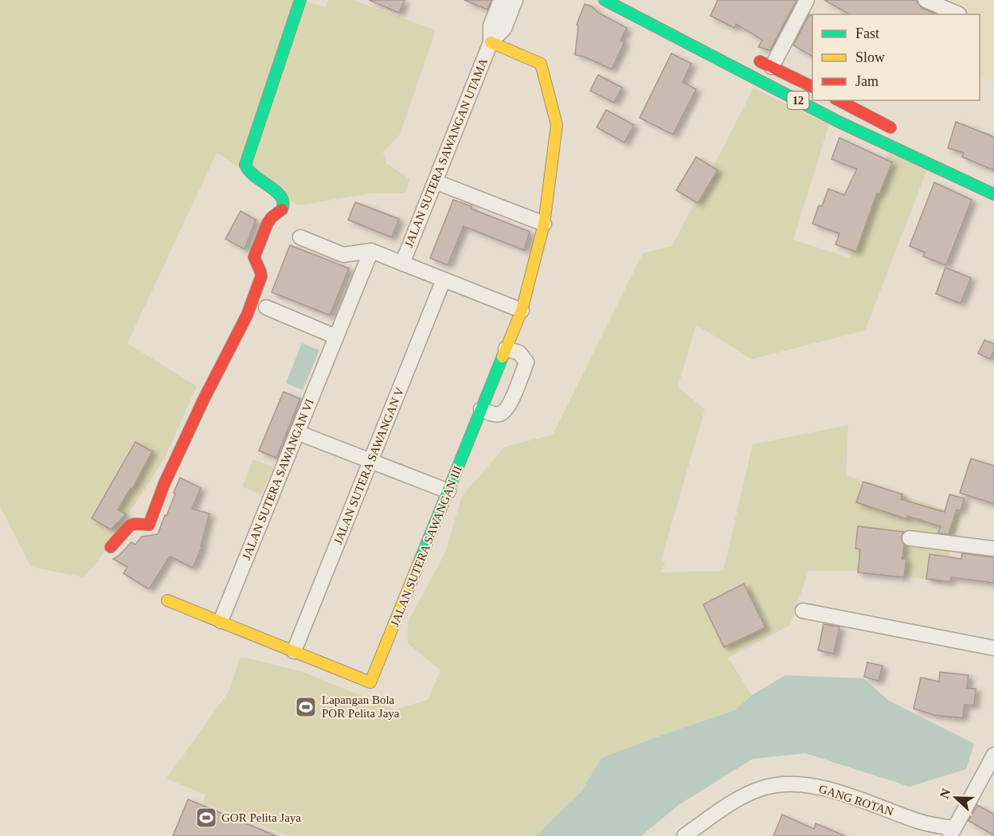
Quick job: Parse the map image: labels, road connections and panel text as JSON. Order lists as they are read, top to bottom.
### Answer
{
  "streets": {
    "main road": ["12", "JALAN SUTERA SAWANGAN III"],
    "street": [
      "JALAN SUTERA SAWANGAN UTAMA",
      "JALAN SUTERA SAWANGAN V",
      "JALAN SUTERA SAWANGAN VI",
      "GANG ROTAN"
    ]
  },
  "crossings": [
    ["JALAN SUTERA SAWANGAN UTAMA", "JALAN SUTERA SAWANGAN III"],
    ["JALAN SUTERA SAWANGAN V", "JALAN SUTERA SAWANGAN III"]
  ],
  "places": {
    "sports": ["Lapangan Bola POR Pelita Jaya", "GOR Pelita Jaya"]
  },
  "legend": ["Fast", "Slow", "Jam"],
  "north": "left"
}
